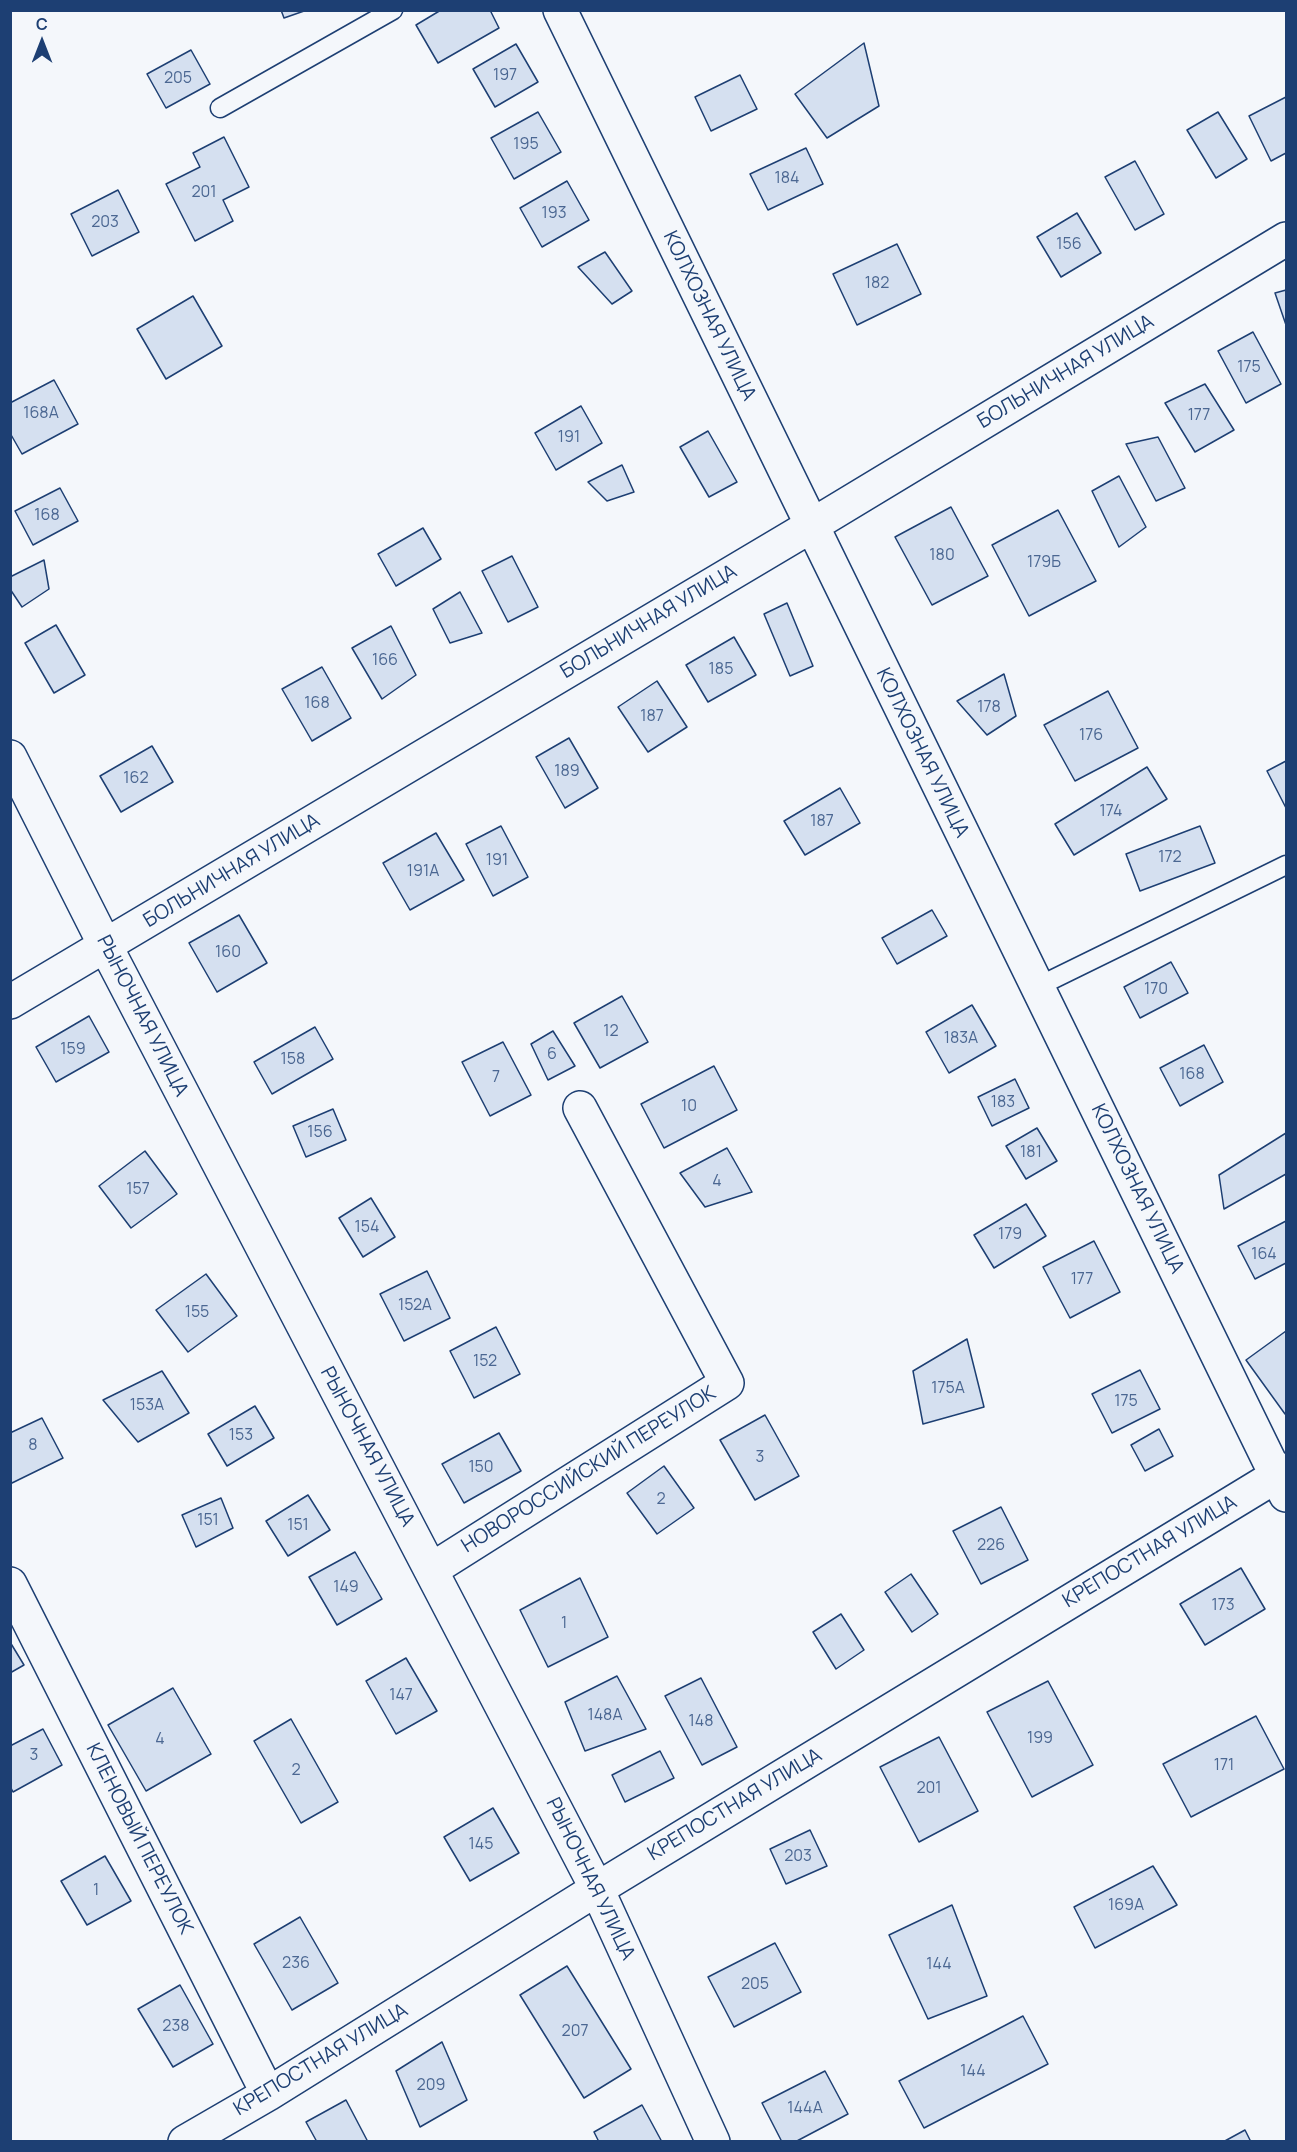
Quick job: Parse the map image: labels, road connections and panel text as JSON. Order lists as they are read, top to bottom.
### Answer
{
  "streets": {
    "street": [
      "КОЛХОЗНАЯ УЛИЦА",
      "БОЛЬНИЧНАЯ УЛИЦА",
      "РЫНОЧНАЯ УЛИЦА",
      "НОВОРОССИЙСКИЙ ПЕРЕУЛОК",
      "КРЕПОСТНАЯ УЛИЦА",
      "КЛЕНОВЫЙ ПЕРЕУЛОК"
    ]
  },
  "crossings": [
    ["КОЛХОЗНАЯ УЛИЦА", "БОЛЬНИЧНАЯ УЛИЦА"],
    ["КОЛХОЗНАЯ УЛИЦА", "КРЕПОСТНАЯ УЛИЦА"],
    ["БОЛЬНИЧНАЯ УЛИЦА", "РЫНОЧНАЯ УЛИЦА"],
    ["РЫНОЧНАЯ УЛИЦА", "НОВОРОССИЙСКИЙ ПЕРЕУЛОК"],
    ["РЫНОЧНАЯ УЛИЦА", "КРЕПОСТНАЯ УЛИЦА"],
    ["КРЕПОСТНАЯ УЛИЦА", "КЛЕНОВЫЙ ПЕРЕУЛОК"]
  ],
  "house_numbers": [
    "197",
    "205",
    "195",
    "184",
    "201",
    "193",
    "203",
    "156",
    "182",
    "175",
    "168А",
    "177",
    "191",
    "168",
    "180",
    "179Б",
    "166",
    "185",
    "168",
    "178",
    "187",
    "176",
    "189",
    "162",
    "174",
    "187",
    "172",
    "191",
    "191А",
    "160",
    "170",
    "12",
    "183А",
    "159",
    "6",
    "158",
    "168",
    "7",
    "183",
    "10",
    "156",
    "181",
    "4",
    "157",
    "154",
    "179",
    "164",
    "177",
    "152А",
    "155",
    "152",
    "175А",
    "175",
    "153А",
    "153",
    "8",
    "3",
    "150",
    "2",
    "151",
    "151",
    "226",
    "149",
    "173",
    "1",
    "147",
    "148А",
    "148",
    "199",
    "4",
    "3",
    "171",
    "2",
    "201",
    "145",
    "203",
    "1",
    "169А",
    "236",
    "144",
    "205",
    "238",
    "207",
    "144",
    "209",
    "144А"
  ],
  "north": "top"
}
